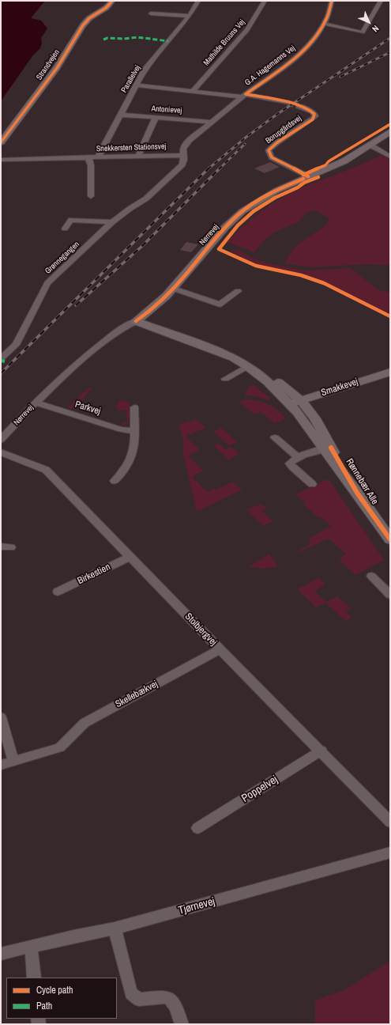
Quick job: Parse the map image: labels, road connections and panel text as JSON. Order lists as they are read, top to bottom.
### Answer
{
  "streets": {
    "main road": [
      "Strandvejen",
      "Nørrevej",
      "Smakkevej",
      "Rønnebær Alle"
    ],
    "street": [
      "Mathilde Bruuns Vej",
      "G.A. Hagemanns Vej",
      "Parallelvej",
      "Antonievej",
      "Borupgårdsvej",
      "Snekkersten Stationsvej",
      "Grønnegangen",
      "Parkvej",
      "Birkestien",
      "Stolbjergvej",
      "Skellebækvej",
      "Poppelvej",
      "Tjørnevej"
    ]
  },
  "crossings": [
    ["G.A. Hagemanns Vej", "Antonievej"],
    ["G.A. Hagemanns Vej", "Snekkersten Stationsvej"],
    ["G.A. Hagemanns Vej", "Grønnegangen"],
    ["Parallelvej", "Antonievej"],
    ["Parallelvej", "Snekkersten Stationsvej"],
    ["Borupgårdsvej", "Nørrevej"],
    ["Snekkersten Stationsvej", "Grønnegangen"],
    ["Nørrevej", "Parkvej"],
    ["Nørrevej", "Rønnebær Alle"],
    ["Smakkevej", "Rønnebær Alle"],
    ["Birkestien", "Stolbjergvej"],
    ["Stolbjergvej", "Skellebækvej"],
    ["Stolbjergvej", "Poppelvej"]
  ],
  "legend": ["Cycle path", "Path"],
  "north": "bottom right"
}
